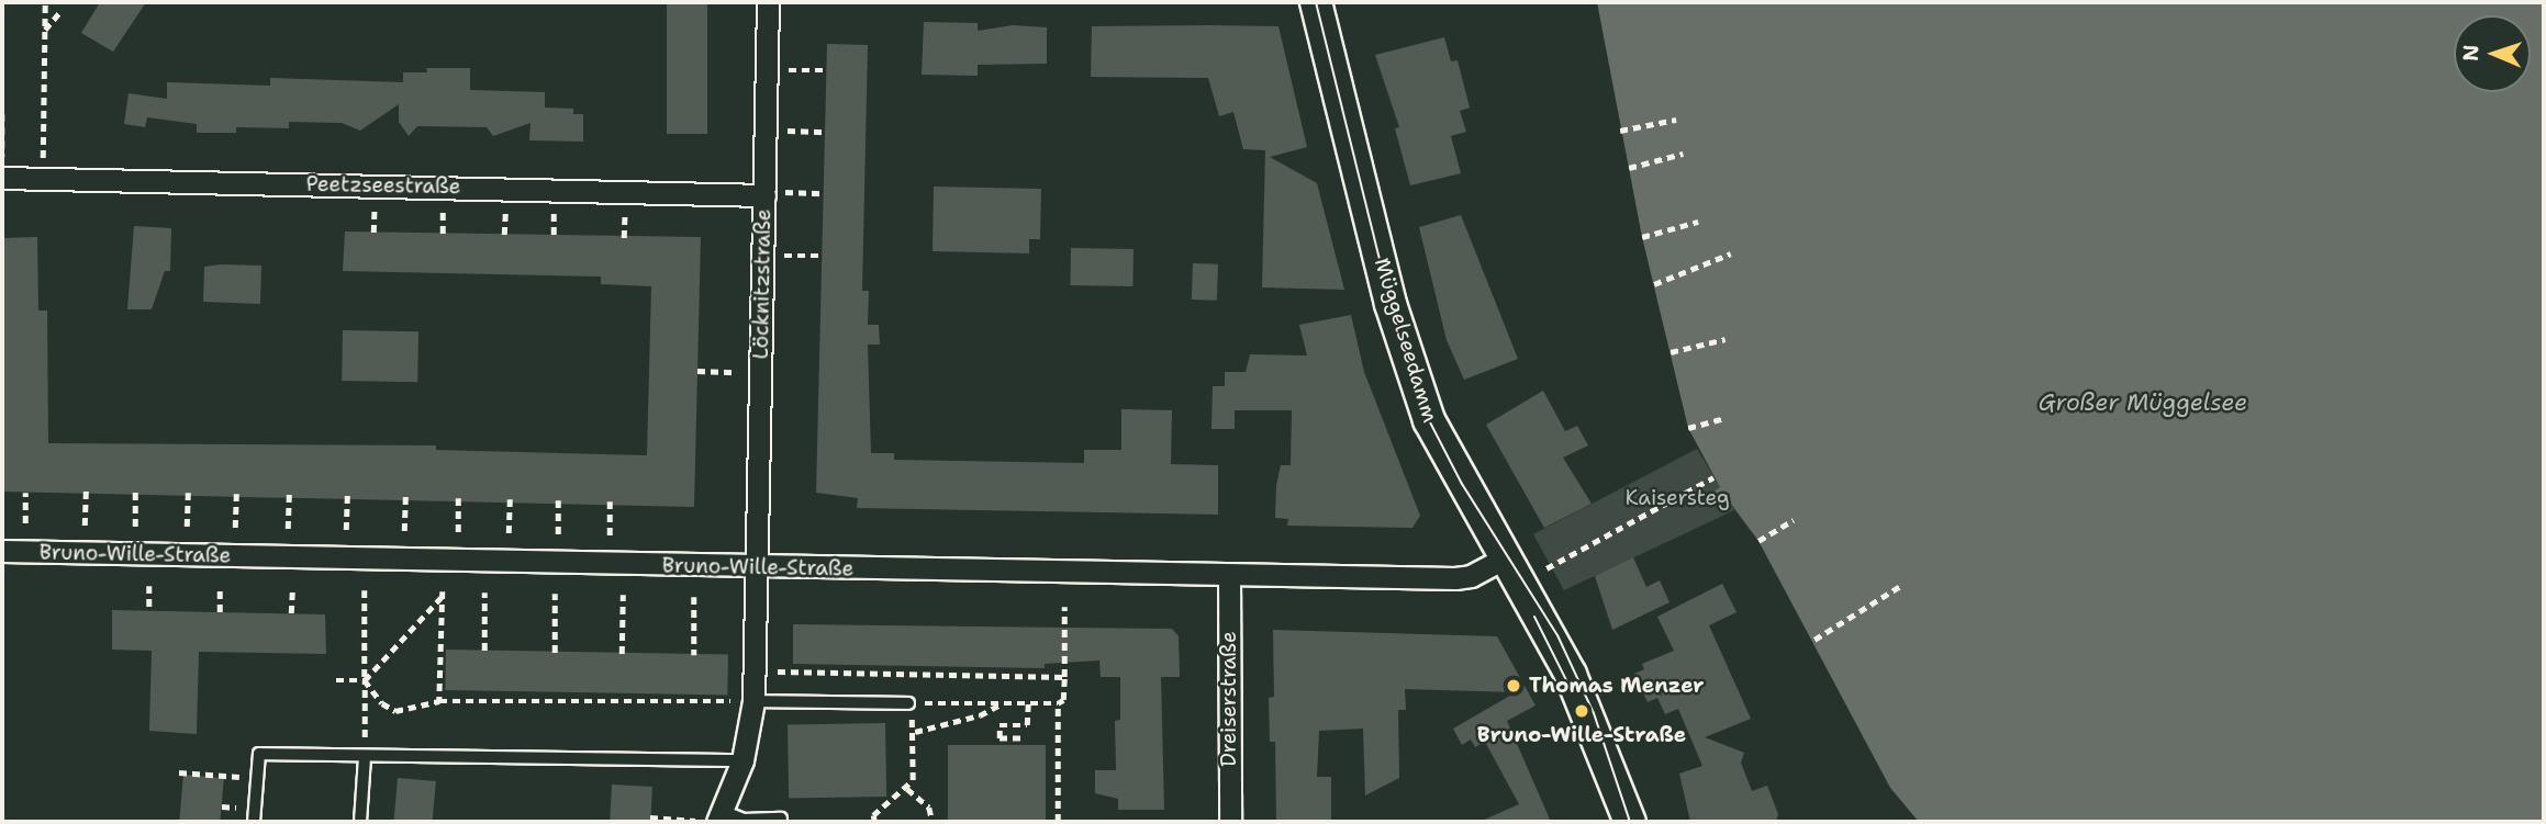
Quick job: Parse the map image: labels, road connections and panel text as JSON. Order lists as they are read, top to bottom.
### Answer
{
  "streets": {
    "main road": ["Müggelseedamm"],
    "street": [
      "Peetzseestraße",
      "Löcknitzstraße",
      "Bruno-Wille-Straße",
      "Dreiserstraße"
    ]
  },
  "crossings": [
    ["Peetzseestraße", "Löcknitzstraße"],
    ["Löcknitzstraße", "Bruno-Wille-Straße"],
    ["Müggelseedamm", "Bruno-Wille-Straße"],
    ["Bruno-Wille-Straße", "Dreiserstraße"]
  ],
  "water": ["Großer Müggelsee"],
  "parks": ["Kaisersteg"],
  "places": ["Thomas Menzer", "Bruno-Wille-Straße"],
  "north": "left"
}
